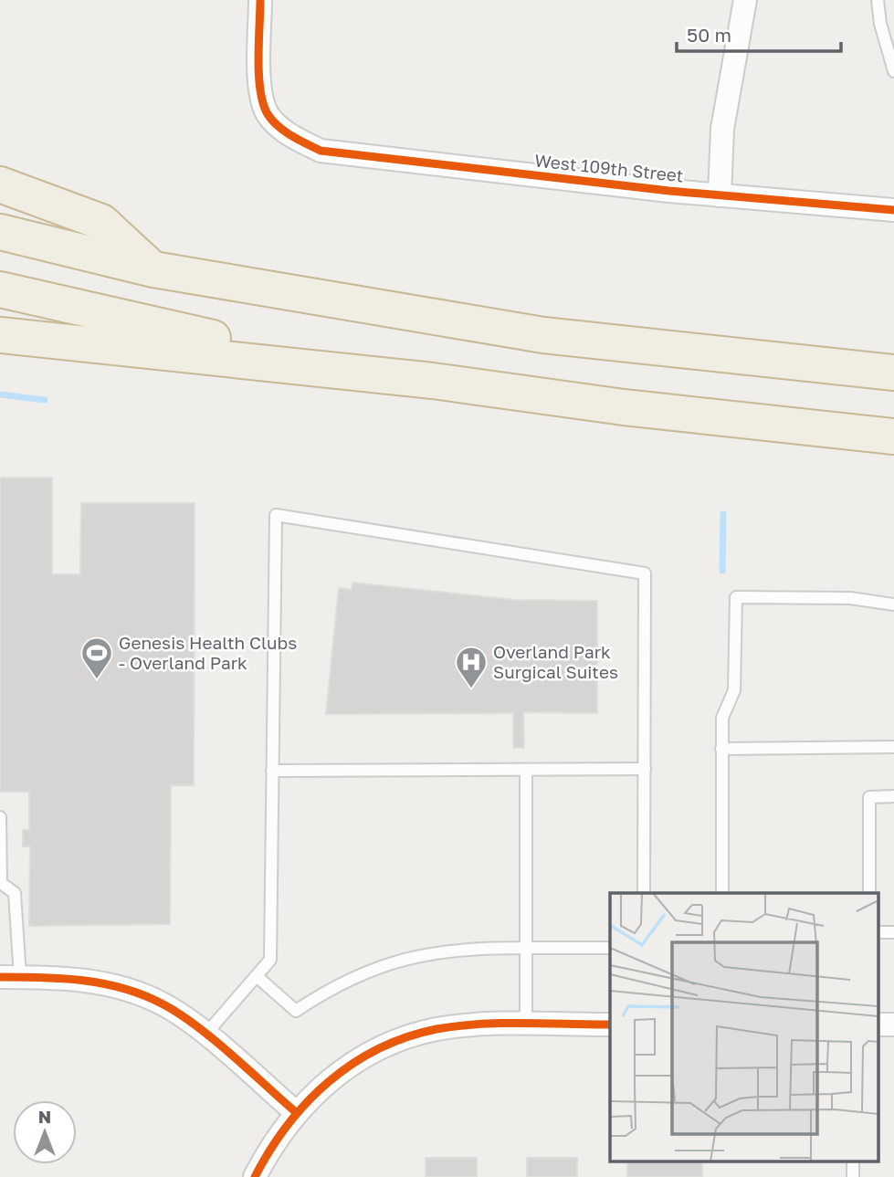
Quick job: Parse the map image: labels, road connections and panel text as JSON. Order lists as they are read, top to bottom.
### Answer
{
  "streets": {
    "street": ["West 109th Street"]
  },
  "places": {
    "sports": ["Genesis Health Clubs - Overland Park"],
    "hospital": ["Overland Park Surgical Suites"]
  },
  "scale_bar": "50 m",
  "north": "top"
}
